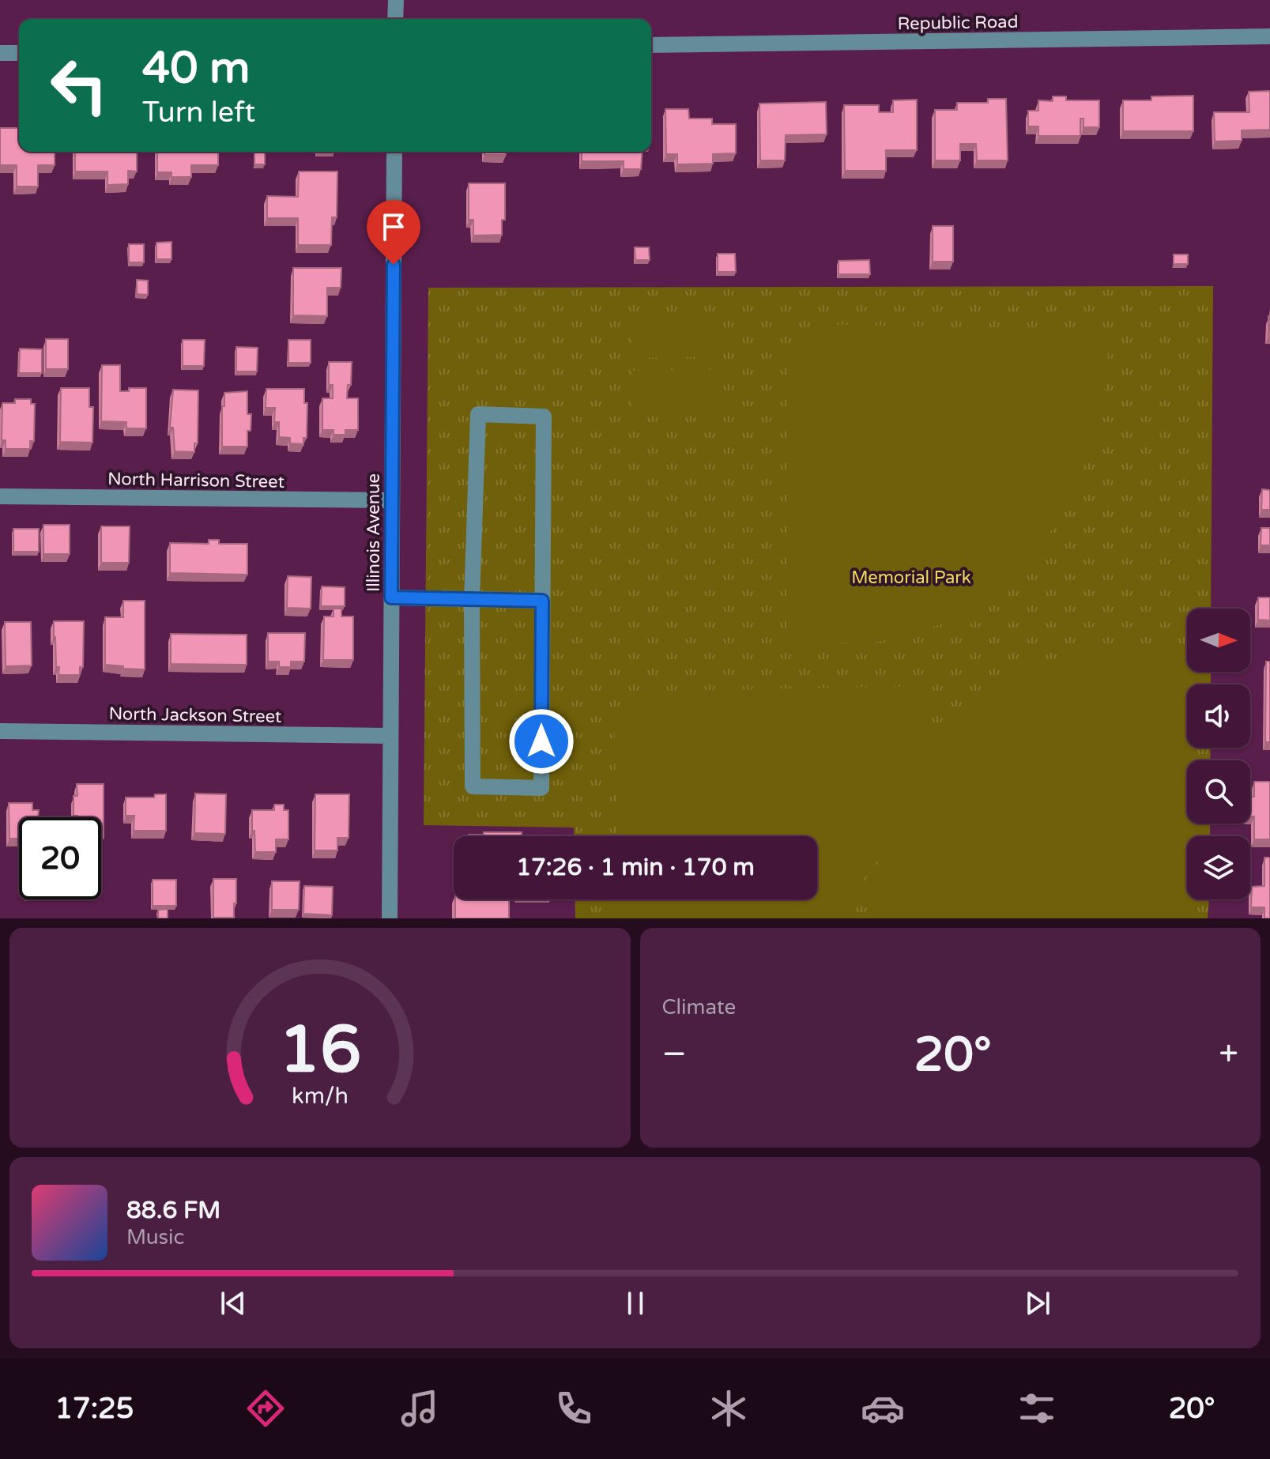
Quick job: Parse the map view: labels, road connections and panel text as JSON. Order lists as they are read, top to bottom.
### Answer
{
  "streets": {
    "street": [
      "Republic Road",
      "North Harrison Street",
      "Illinois Avenue",
      "North Jackson Street"
    ]
  },
  "crossings": [
    ["North Harrison Street", "Illinois Avenue"],
    ["Illinois Avenue", "North Jackson Street"]
  ],
  "parks": ["Memorial Park"],
  "north": "right",
  "page": {
    "turn": ["40 m", "Turn left"],
    "limit": "20",
    "trip": "17:26 · 1 min · 170 m",
    "tile": "Climate",
    "heat": ["−", "20°", "+"],
    "song": ["88.6 FM", "Music"],
    "tabs": ["17:25", "20°"],
    "gauge": ["16", "km/h"]
  }
}
